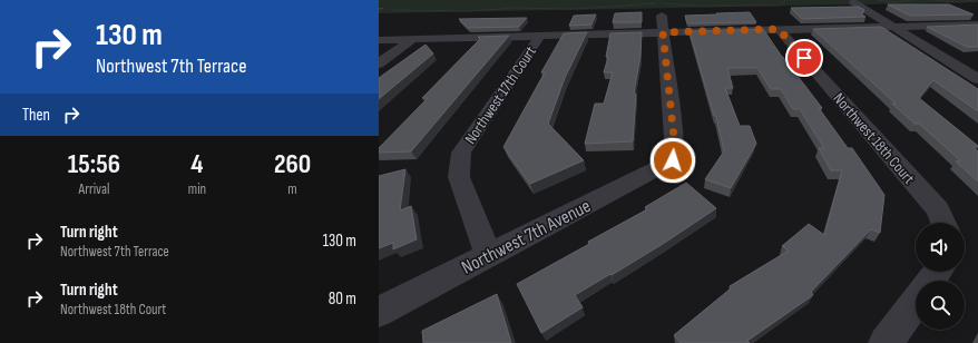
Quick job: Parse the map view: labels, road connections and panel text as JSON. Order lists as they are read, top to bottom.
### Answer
{
  "streets": {
    "street": ["Northwest 17th Court", "Northwest 18th Court", "Northwest 7th Avenue"]
  },
  "crossings": [
    ["Northwest 17th Court", "Northwest 7th Avenue"]
  ],
  "page": {
    "turn": ["130 m", "Northwest 7th Terrace"],
    "then": "Then",
    "eta": [
      "15:56",
      "Arrival",
      "4",
      "min",
      "260",
      "m"
    ],
    "list": [
      {
        "name": "Turn right",
        "note": "Northwest 7th Terrace",
        "value": "130 m"
      },
      {
        "name": "Turn right",
        "note": "Northwest 18th Court",
        "value": "80 m"
      }
    ]
  }
}
